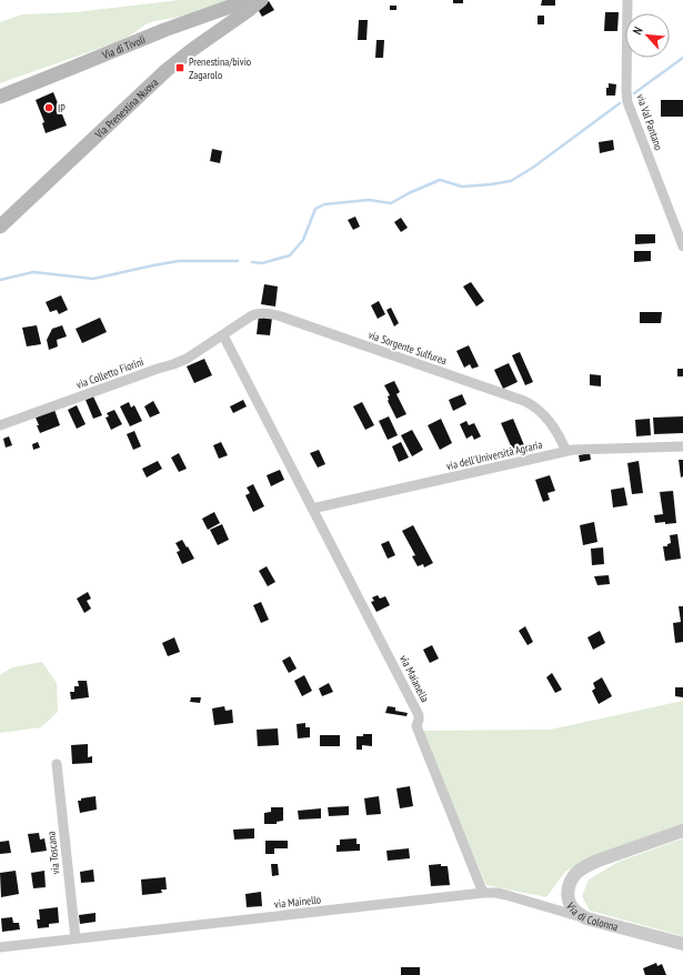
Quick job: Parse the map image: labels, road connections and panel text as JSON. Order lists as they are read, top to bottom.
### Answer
{
  "streets": {
    "main road": ["Via di Tivoli", "Via Prenestina Nuova"],
    "street": [
      "via Val Pantano",
      "via Sorgente Sulfurea",
      "via Colletto Fiorini",
      "via dell'Università Agraria",
      "via Maianella",
      "via Toscana",
      "via Mainello",
      "Via di Colonna"
    ]
  },
  "crossings": [
    ["via Sorgente Sulfurea", "via Colletto Fiorini"],
    ["via Sorgente Sulfurea", "via dell'Università Agraria"],
    ["via Sorgente Sulfurea", "via Maianella"],
    ["via Colletto Fiorini", "via Maianella"],
    ["via dell'Università Agraria", "via Maianella"],
    ["via Maianella", "via Mainello"],
    ["via Toscana", "via Mainello"],
    ["via Mainello", "Via di Colonna"]
  ],
  "places": {
    "transit": ["Prenestina/bivio Zagarolo"],
    "other": ["IP"]
  },
  "north": "top left"
}
